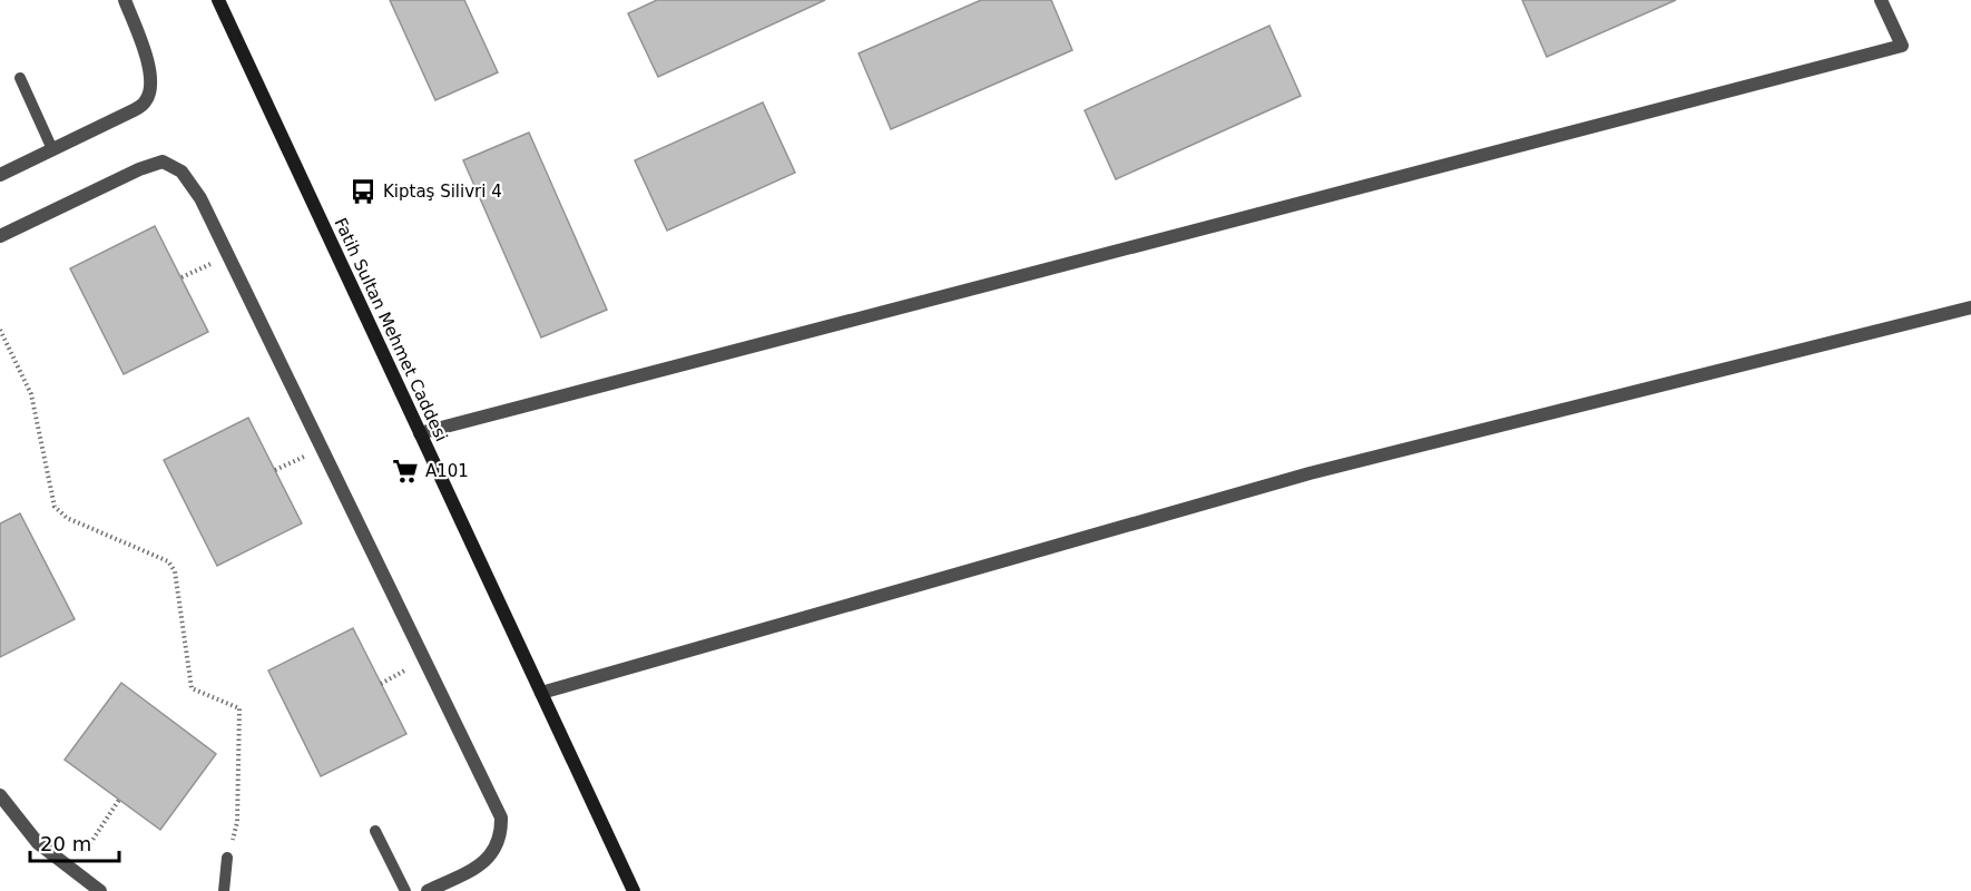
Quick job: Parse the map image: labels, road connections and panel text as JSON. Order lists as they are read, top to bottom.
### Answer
{
  "streets": {
    "main road": ["Fatih Sultan Mehmet Caddesi"]
  },
  "places": {
    "bus stop": ["Kiptaş Silivri 4"],
    "supermarket": ["A101"]
  },
  "scale_bar": "20 m"
}
